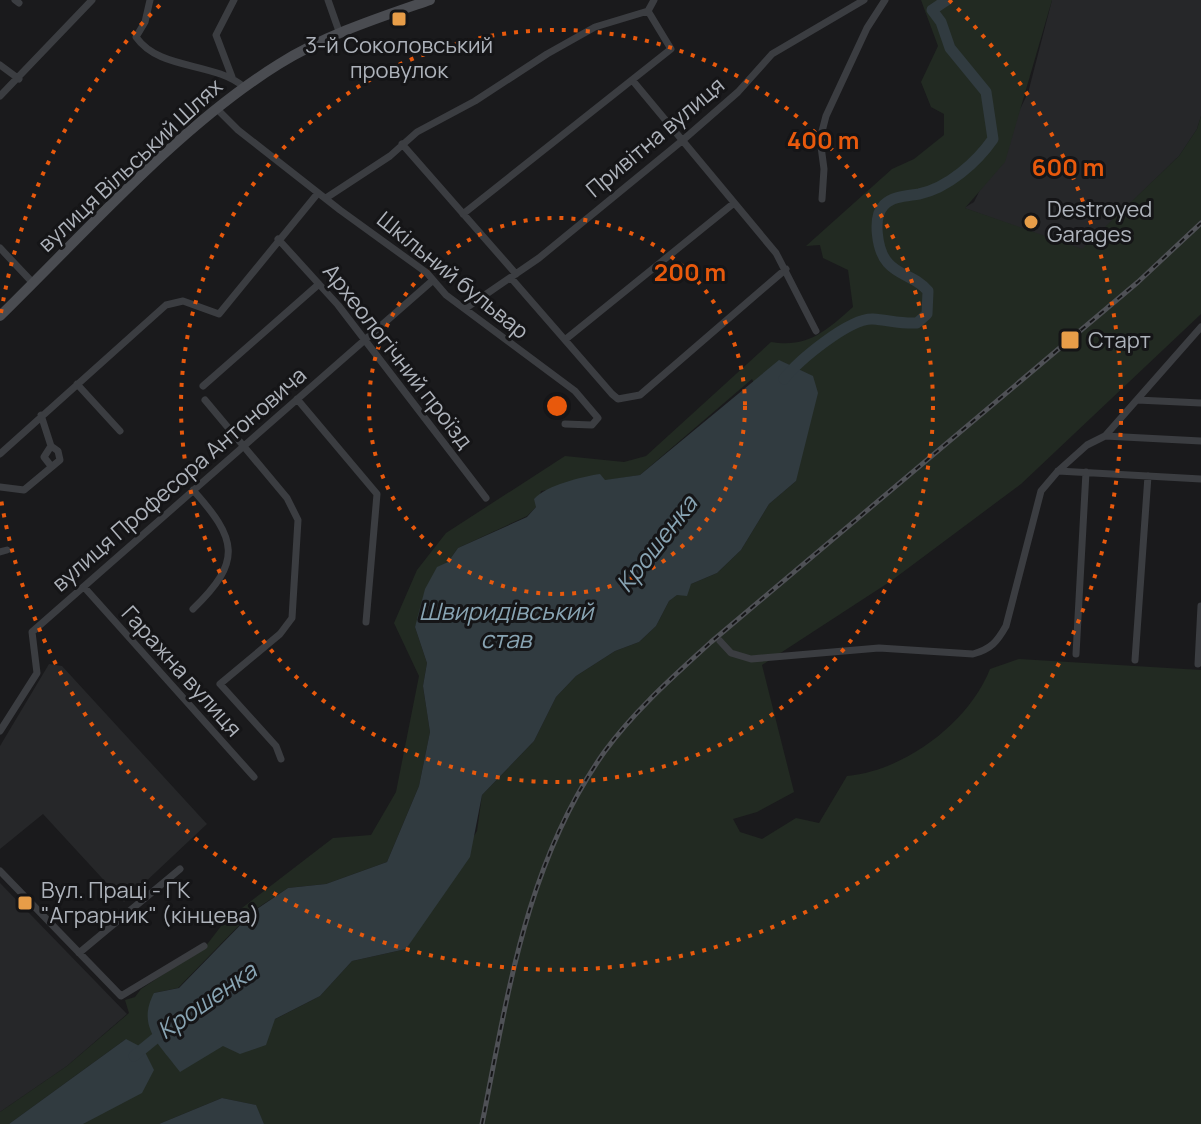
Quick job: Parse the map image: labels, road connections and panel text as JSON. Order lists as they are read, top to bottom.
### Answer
{
  "streets": {
    "street": [
      "Привітна вулиця",
      "вулиця Вільський Шлях",
      "Шкільний бульвар",
      "Археологічний проїзд",
      "вулиця Професора Антоновича",
      "Гаражна вулиця"
    ]
  },
  "crossings": [
    ["вулиця Вільський Шлях", "Шкільний бульвар"],
    ["Шкільний бульвар", "вулиця Професора Антоновича"],
    ["Археологічний проїзд", "вулиця Професора Антоновича"],
    ["вулиця Професора Антоновича", "Гаражна вулиця"]
  ],
  "water": ["Крошенка", "Швиридівський став"],
  "places": {
    "transit": ["3-й Соколовський провулок", "Старт", "Вул. Праці - ГК \"Аграрник\" (кінцева)"],
    "other": ["Destroyed Garages"]
  },
  "rings": ["400 m", "600 m", "200 m"]
}
